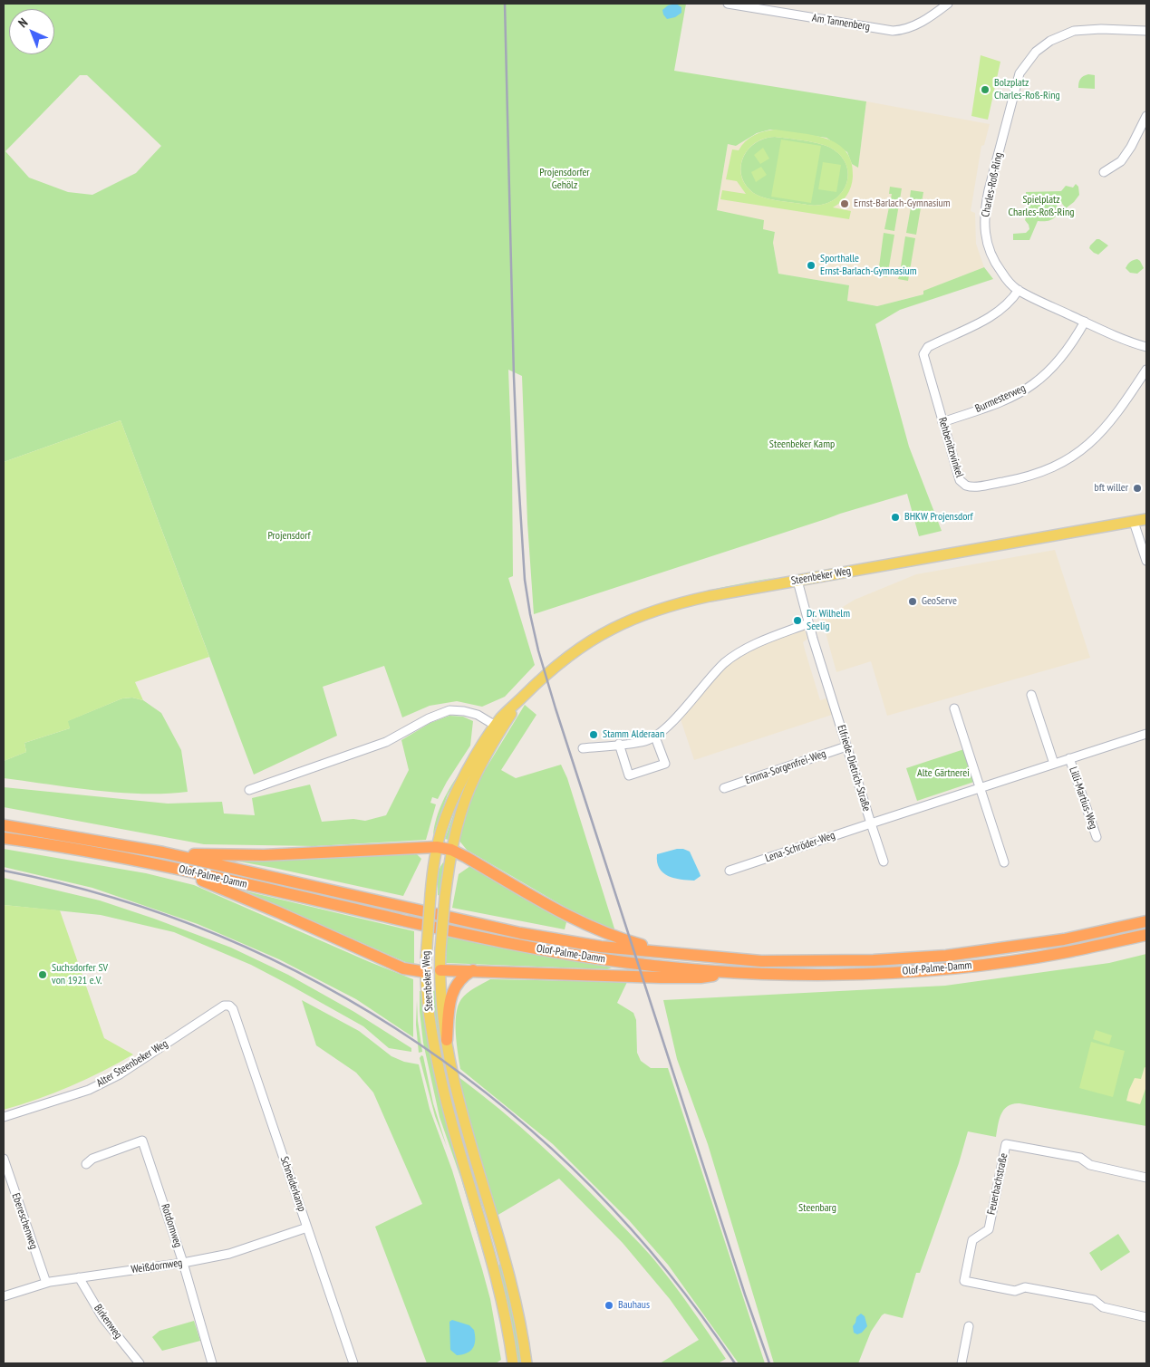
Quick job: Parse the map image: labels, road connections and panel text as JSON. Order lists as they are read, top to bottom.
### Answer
{
  "streets": {
    "highway": ["Olof-Palme-Damm"],
    "main road": ["Steenbeker Weg"],
    "street": [
      "Am Tannenberg",
      "Charles-Roß-Ring",
      "Burmesterweg",
      "Rehbenitzwinkel",
      "Emma-Sorgenfrei-Weg",
      "Elfriede-Dietrich-Straße",
      "Lilli-Martius-Weg",
      "Lena-Schröder-Weg",
      "Alter Steenbeker Weg",
      "Schneiderkamp",
      "Feuerbachstraße",
      "Ebereschenweg",
      "Rotdornweg",
      "Weißdornweg",
      "Birkenweg"
    ]
  },
  "crossings": [
    ["Charles-Roß-Ring", "Burmesterweg"],
    ["Charles-Roß-Ring", "Rehbenitzwinkel"],
    ["Burmesterweg", "Rehbenitzwinkel"],
    ["Steenbeker Weg", "Elfriede-Dietrich-Straße"],
    ["Emma-Sorgenfrei-Weg", "Elfriede-Dietrich-Straße"],
    ["Elfriede-Dietrich-Straße", "Lilli-Martius-Weg"],
    ["Elfriede-Dietrich-Straße", "Lena-Schröder-Weg"],
    ["Alter Steenbeker Weg", "Schneiderkamp"],
    ["Schneiderkamp", "Weißdornweg"],
    ["Ebereschenweg", "Weißdornweg"],
    ["Rotdornweg", "Weißdornweg"],
    ["Weißdornweg", "Birkenweg"]
  ],
  "parks": [
    "Projensdorfer Gehölz",
    "Spielplatz Charles-Roß-Ring",
    "Steenbeker Kamp",
    "Projensdorf",
    "Alte Gärtnerei",
    "Steenbarg"
  ],
  "places": [
    "Bolzplatz Charles-Roß-Ring",
    "Ernst-Barlach-Gymnasium",
    "Sporthalle Ernst-Barlach-Gymnasium",
    "bft willer",
    "BHKW Projensdorf",
    "GeoServe",
    "Dr. Wilhelm Seelig",
    "Stamm Alderaan",
    "Suchsdorfer SV von 1921 e.V.",
    "Bauhaus"
  ],
  "north": "top left"
}
